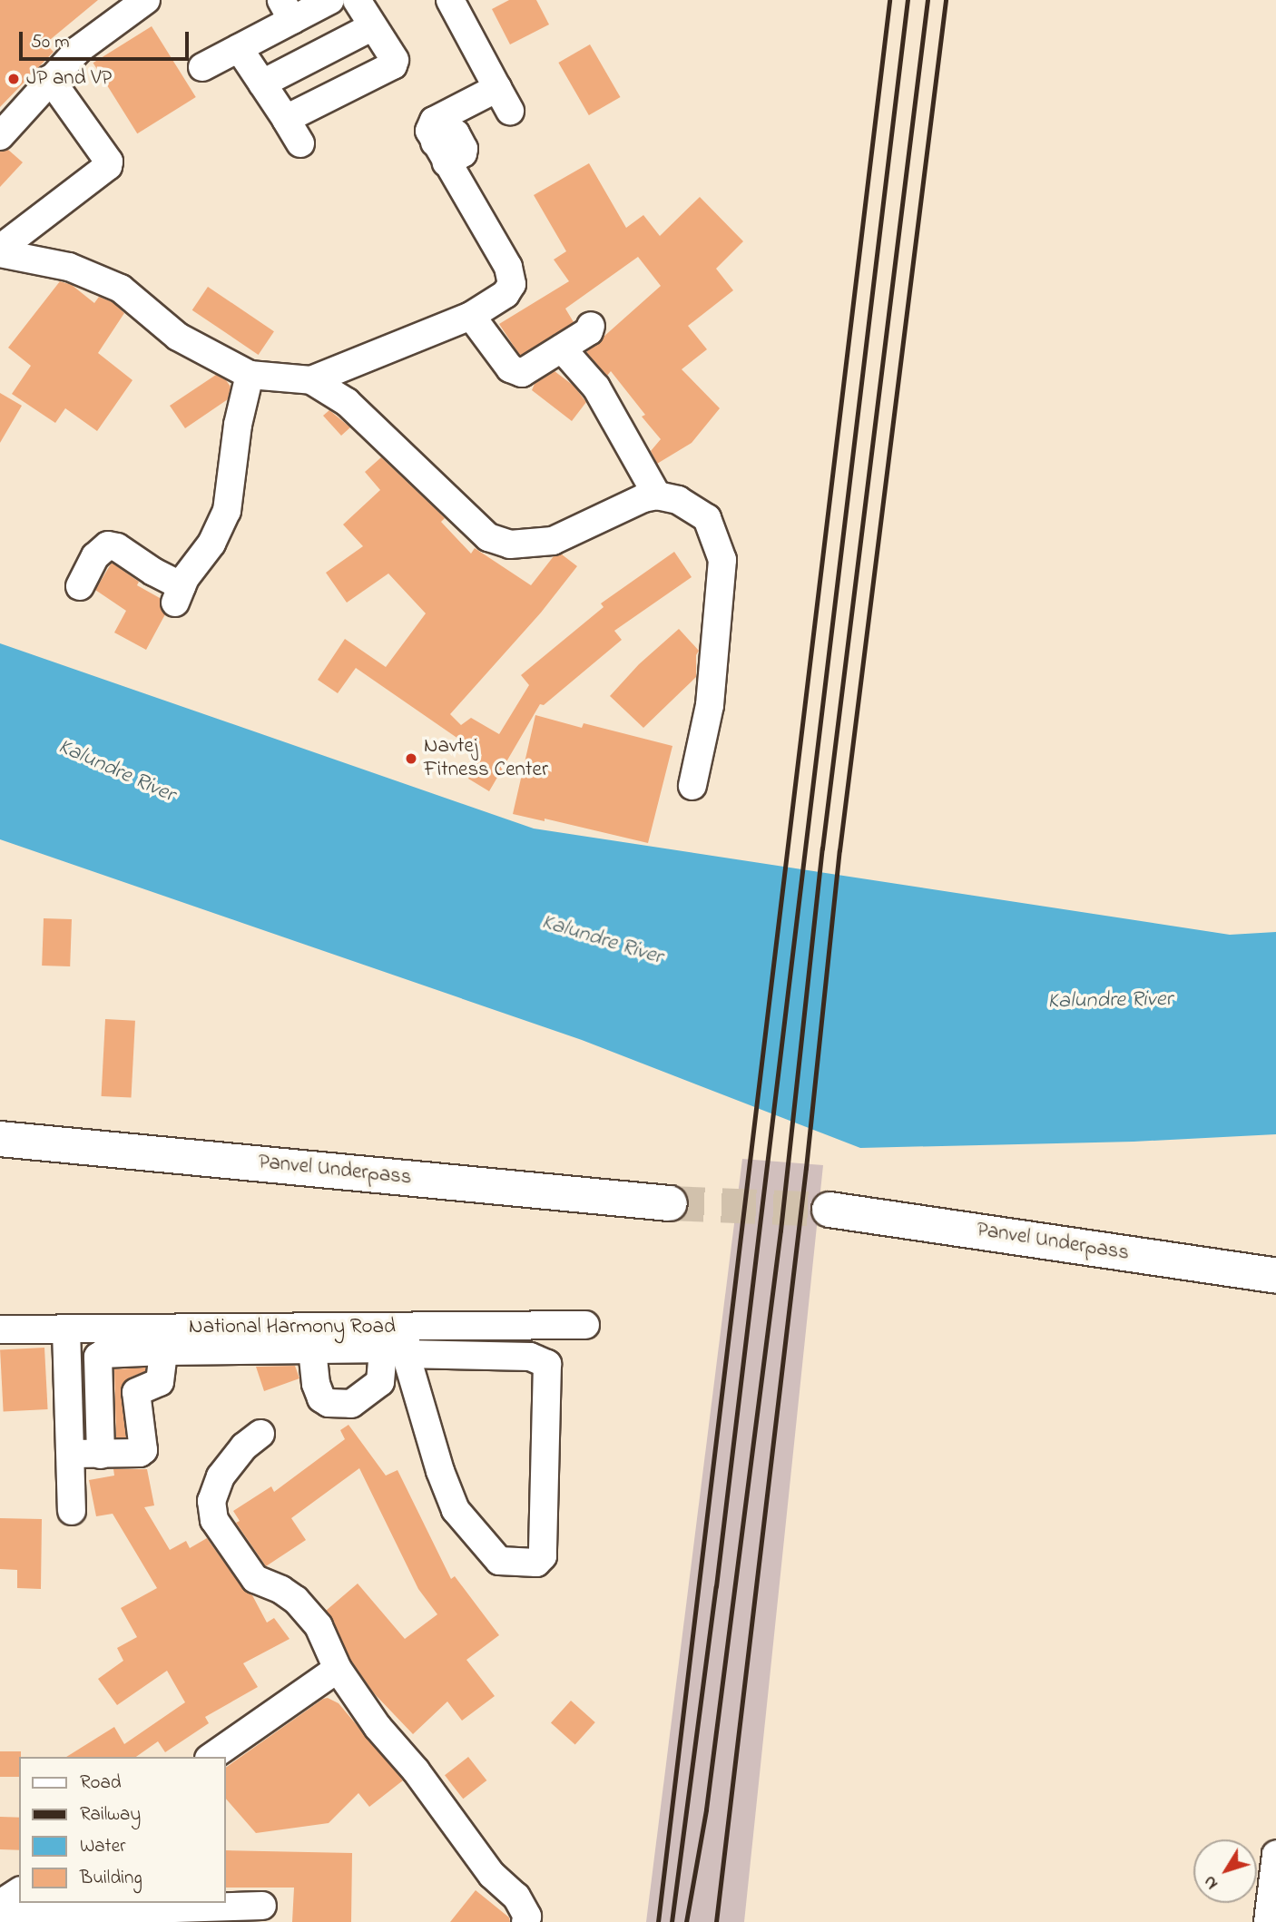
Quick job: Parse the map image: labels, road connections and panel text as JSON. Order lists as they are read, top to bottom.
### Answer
{
  "streets": {
    "main road": ["Panvel Underpass"],
    "street": ["National Harmony Road"]
  },
  "water": ["Kalundre River"],
  "places": ["JP and VP", "Navtej Fitness Center"],
  "legend": [
    "Road",
    "Railway",
    "Water",
    "Building"
  ],
  "scale_bar": "50 m",
  "north": "bottom left"
}
